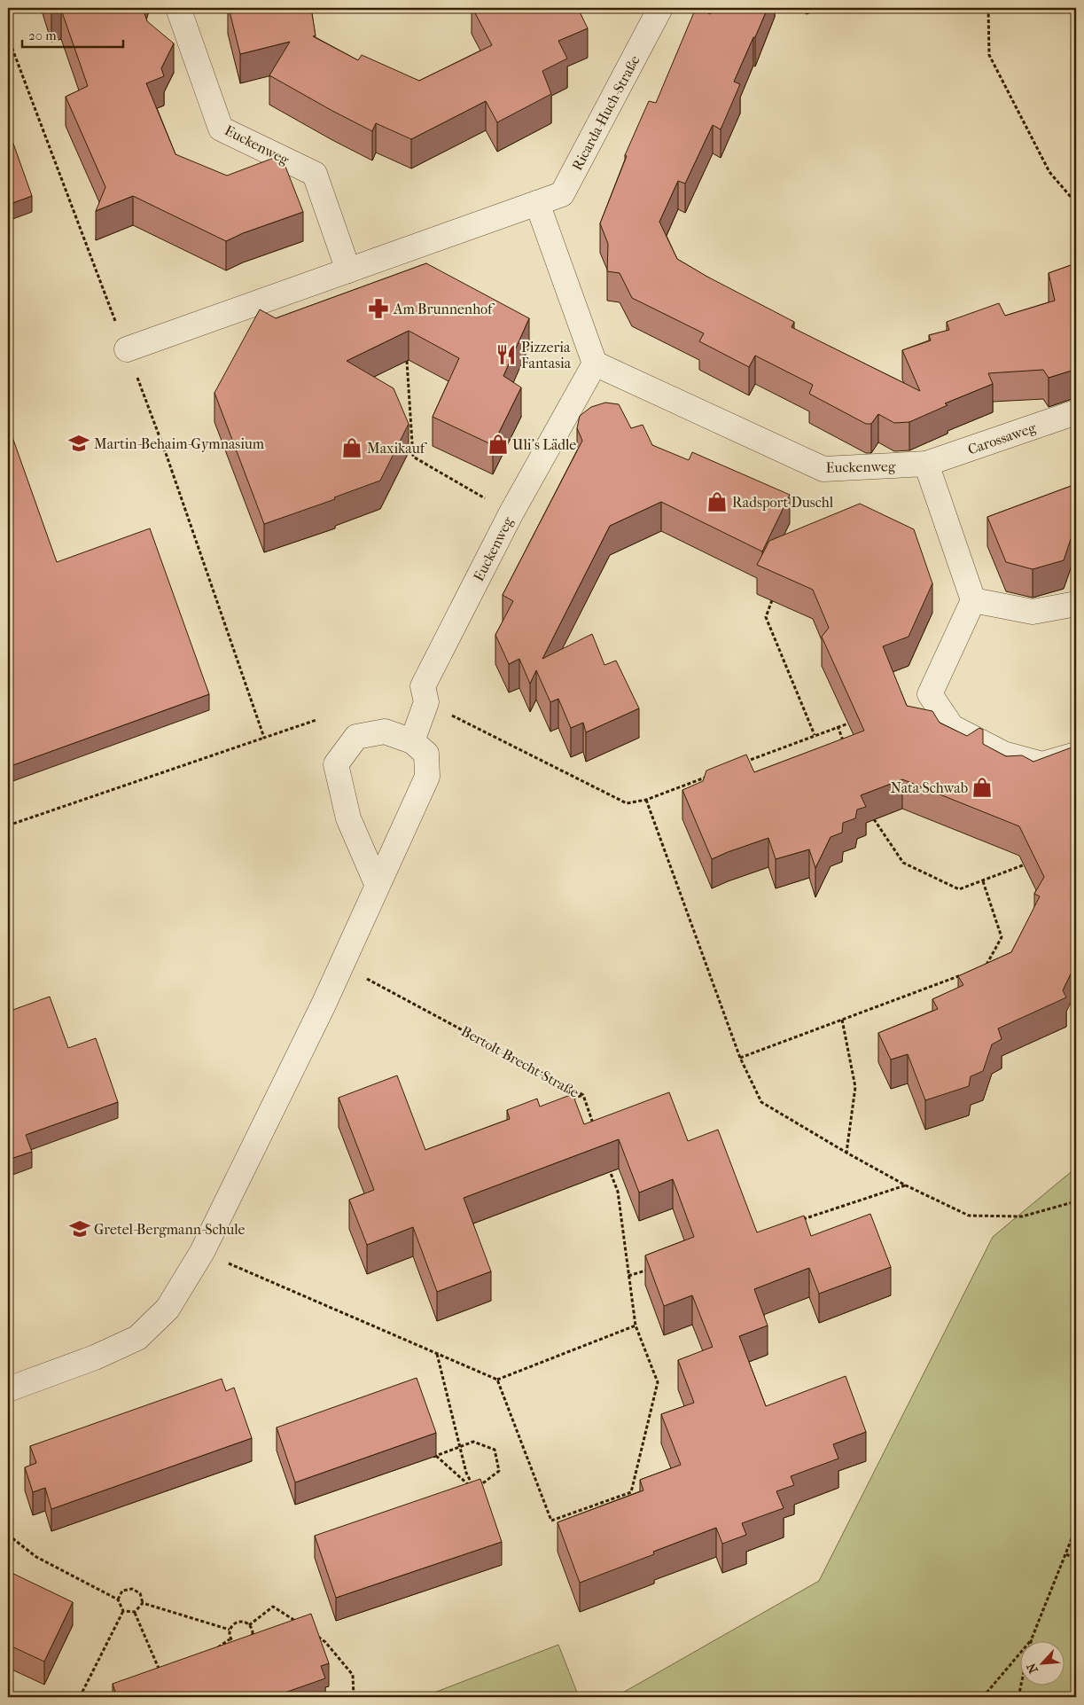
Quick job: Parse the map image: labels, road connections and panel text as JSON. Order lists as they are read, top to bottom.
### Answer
{
  "streets": {
    "street": ["Ricarda-Huch-Straße", "Euckenweg", "Carossaweg"],
    "path": ["Bertolt-Brecht-Straße"]
  },
  "crossings": [
    ["Euckenweg", "Carossaweg"]
  ],
  "places": {
    "pharmacy": ["Am Brunnenhof"],
    "restaurant": ["Pizzeria Fantasia"],
    "school or university": ["Martin-Behaim-Gymnasium", "Gretel-Bergmann-Schule"],
    "shop": [
      "Uli's Lädle",
      "Maxikauf",
      "Radsport Duschl",
      "Nata Schwab"
    ]
  },
  "scale_bar": "20 m",
  "north": "bottom left"
}
